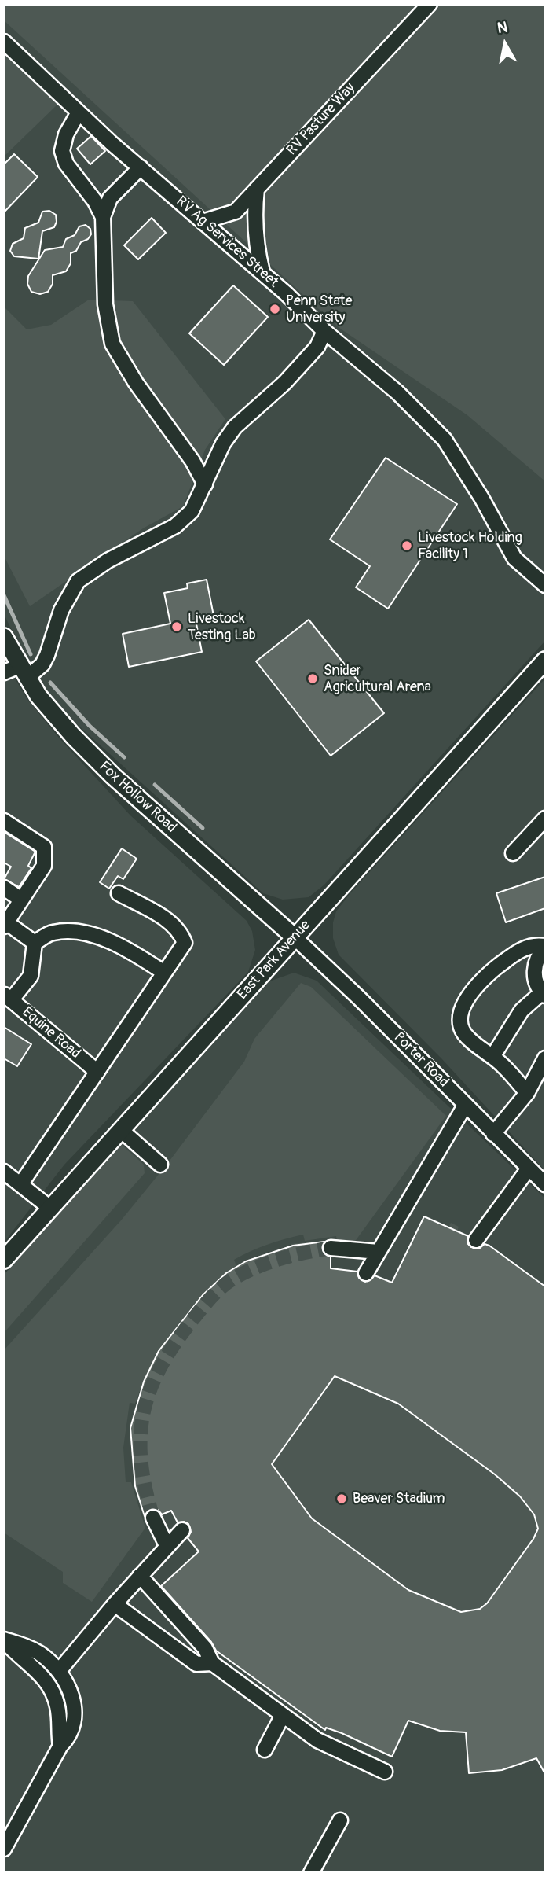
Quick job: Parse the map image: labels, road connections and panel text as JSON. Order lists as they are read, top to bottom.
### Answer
{
  "streets": {
    "main road": ["Fox Hollow Road", "East Park Avenue"],
    "street": [
      "RV Pasture Way",
      "RV Ag Services Street",
      "Equine Road",
      "Porter Road"
    ]
  },
  "crossings": [
    ["RV Pasture Way", "RV Ag Services Street"],
    ["Fox Hollow Road", "East Park Avenue"],
    ["Fox Hollow Road", "Porter Road"],
    ["East Park Avenue", "Porter Road"]
  ],
  "places": [
    "Penn State University",
    "Livestock Holding Facility 1",
    "Livestock Testing Lab",
    "Snider Agricultural Arena",
    "Beaver Stadium"
  ],
  "north": "top"
}
